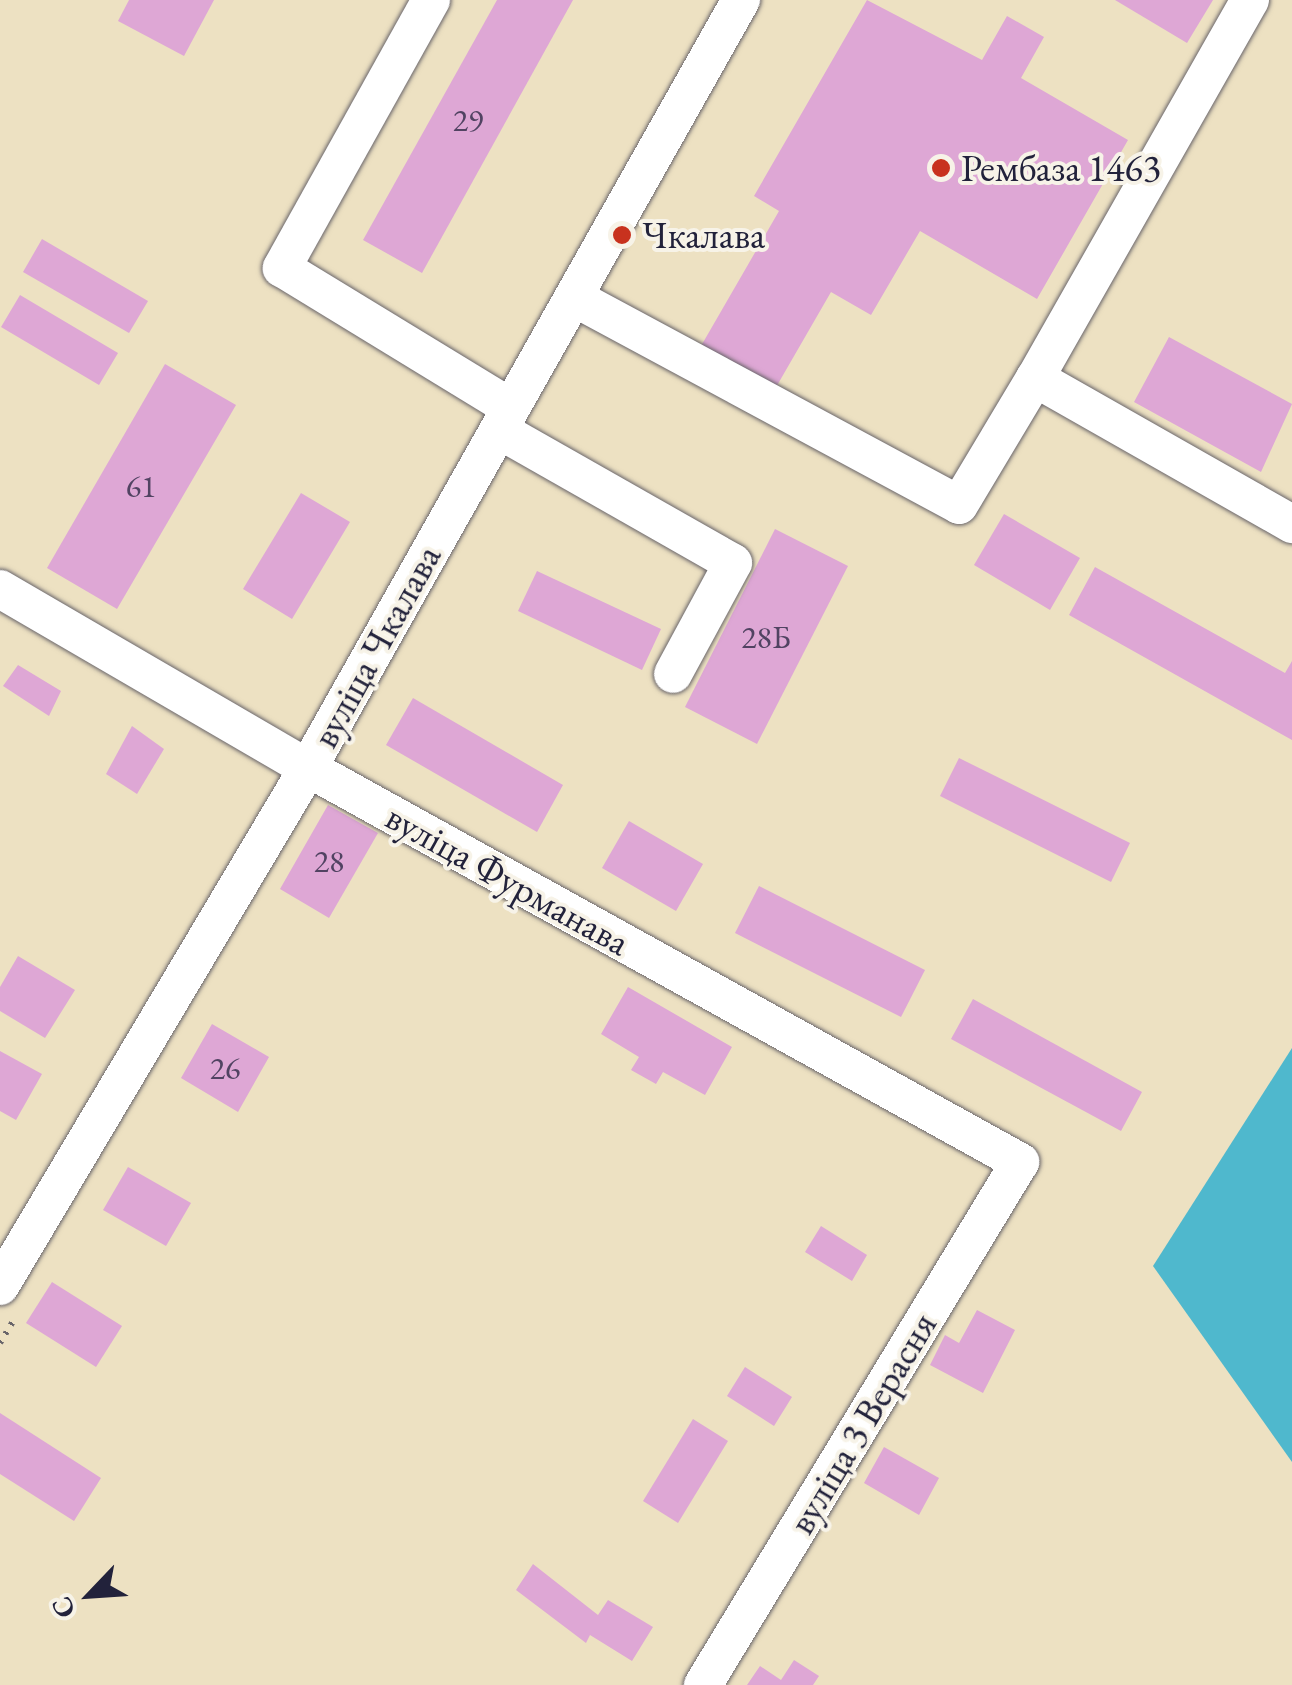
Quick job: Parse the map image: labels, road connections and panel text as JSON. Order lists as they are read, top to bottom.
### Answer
{
  "streets": {
    "street": ["вуліца Чкалава", "вуліца Фурманава", "вуліца 3 Верасня"]
  },
  "crossings": [
    ["вуліца Чкалава", "вуліца Фурманава"],
    ["вуліца Фурманава", "вуліца 3 Верасня"]
  ],
  "places": ["Рембаза 1463", "Чкалава"],
  "house_numbers": [
    "29",
    "61",
    "28Б",
    "28",
    "26"
  ],
  "north": "bottom left"
}
